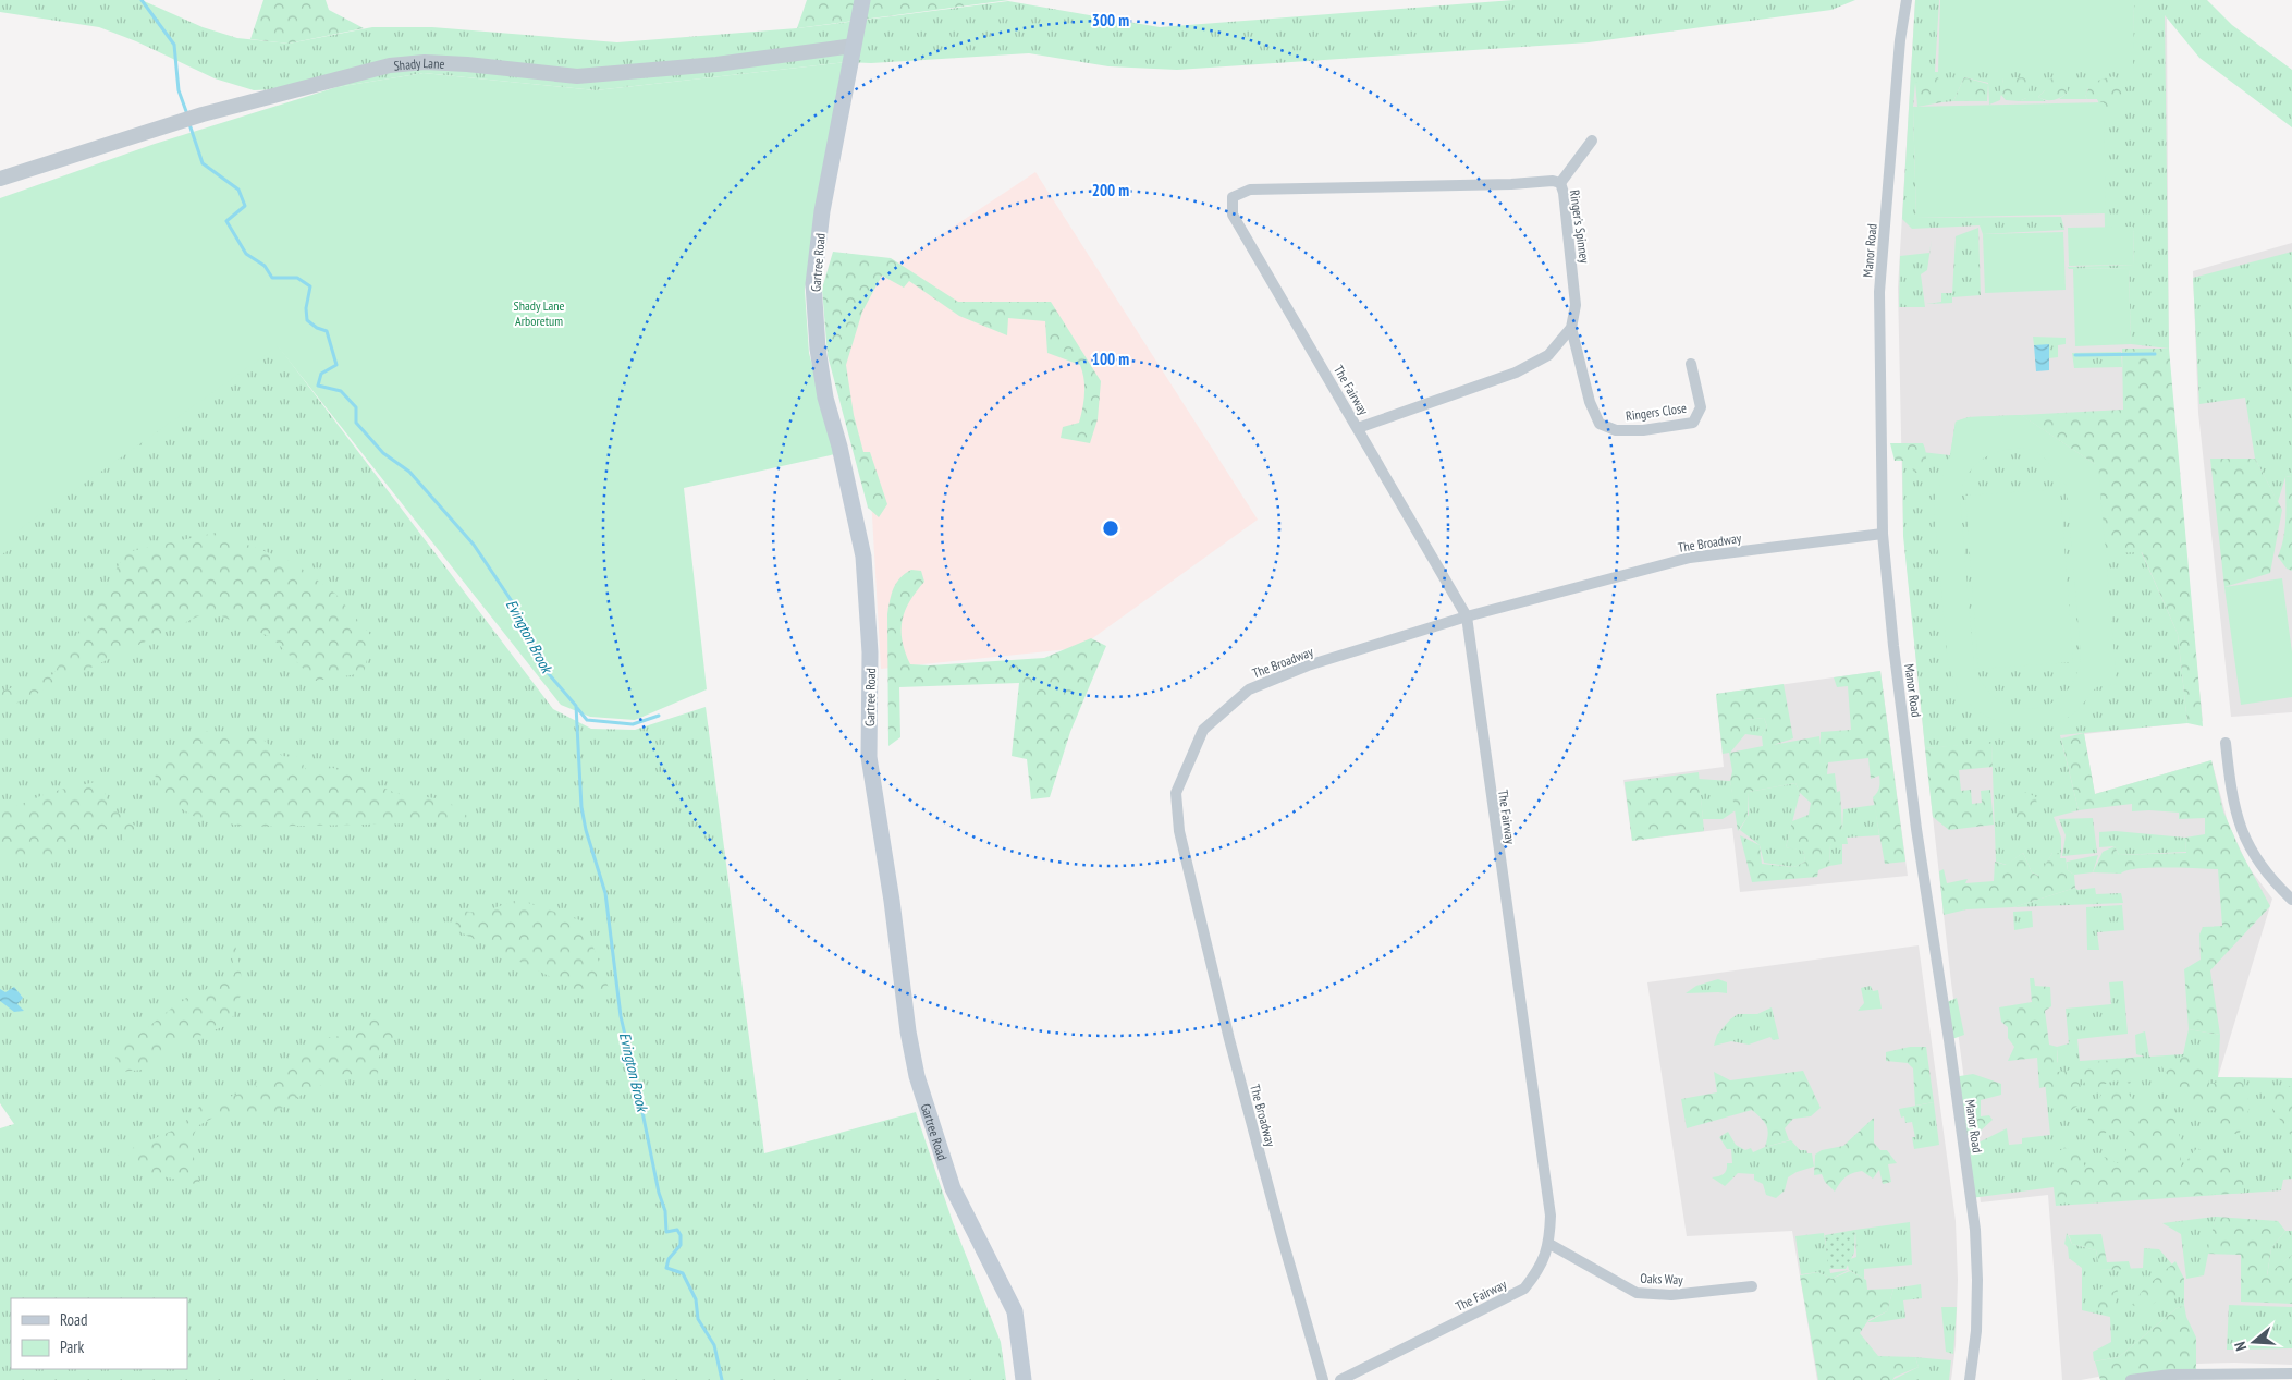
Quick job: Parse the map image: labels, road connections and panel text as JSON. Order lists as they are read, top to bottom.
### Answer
{
  "streets": {
    "main road": ["Gartree Road"],
    "street": [
      "Shady Lane",
      "Ringer's Spinney",
      "Manor Road",
      "The Fairway",
      "Ringers Close",
      "The Broadway",
      "Oaks Way"
    ]
  },
  "crossings": [
    ["Shady Lane", "Gartree Road"],
    ["Ringer's Spinney", "The Fairway"],
    ["Ringer's Spinney", "Ringers Close"],
    ["Manor Road", "The Broadway"],
    ["The Fairway", "The Broadway"],
    ["The Fairway", "Oaks Way"]
  ],
  "water": ["Evington Brook"],
  "parks": ["Shady Lane Arboretum"],
  "legend": ["Road", "Park"],
  "north": "left",
  "rings": ["300 m", "200 m", "100 m"]
}
